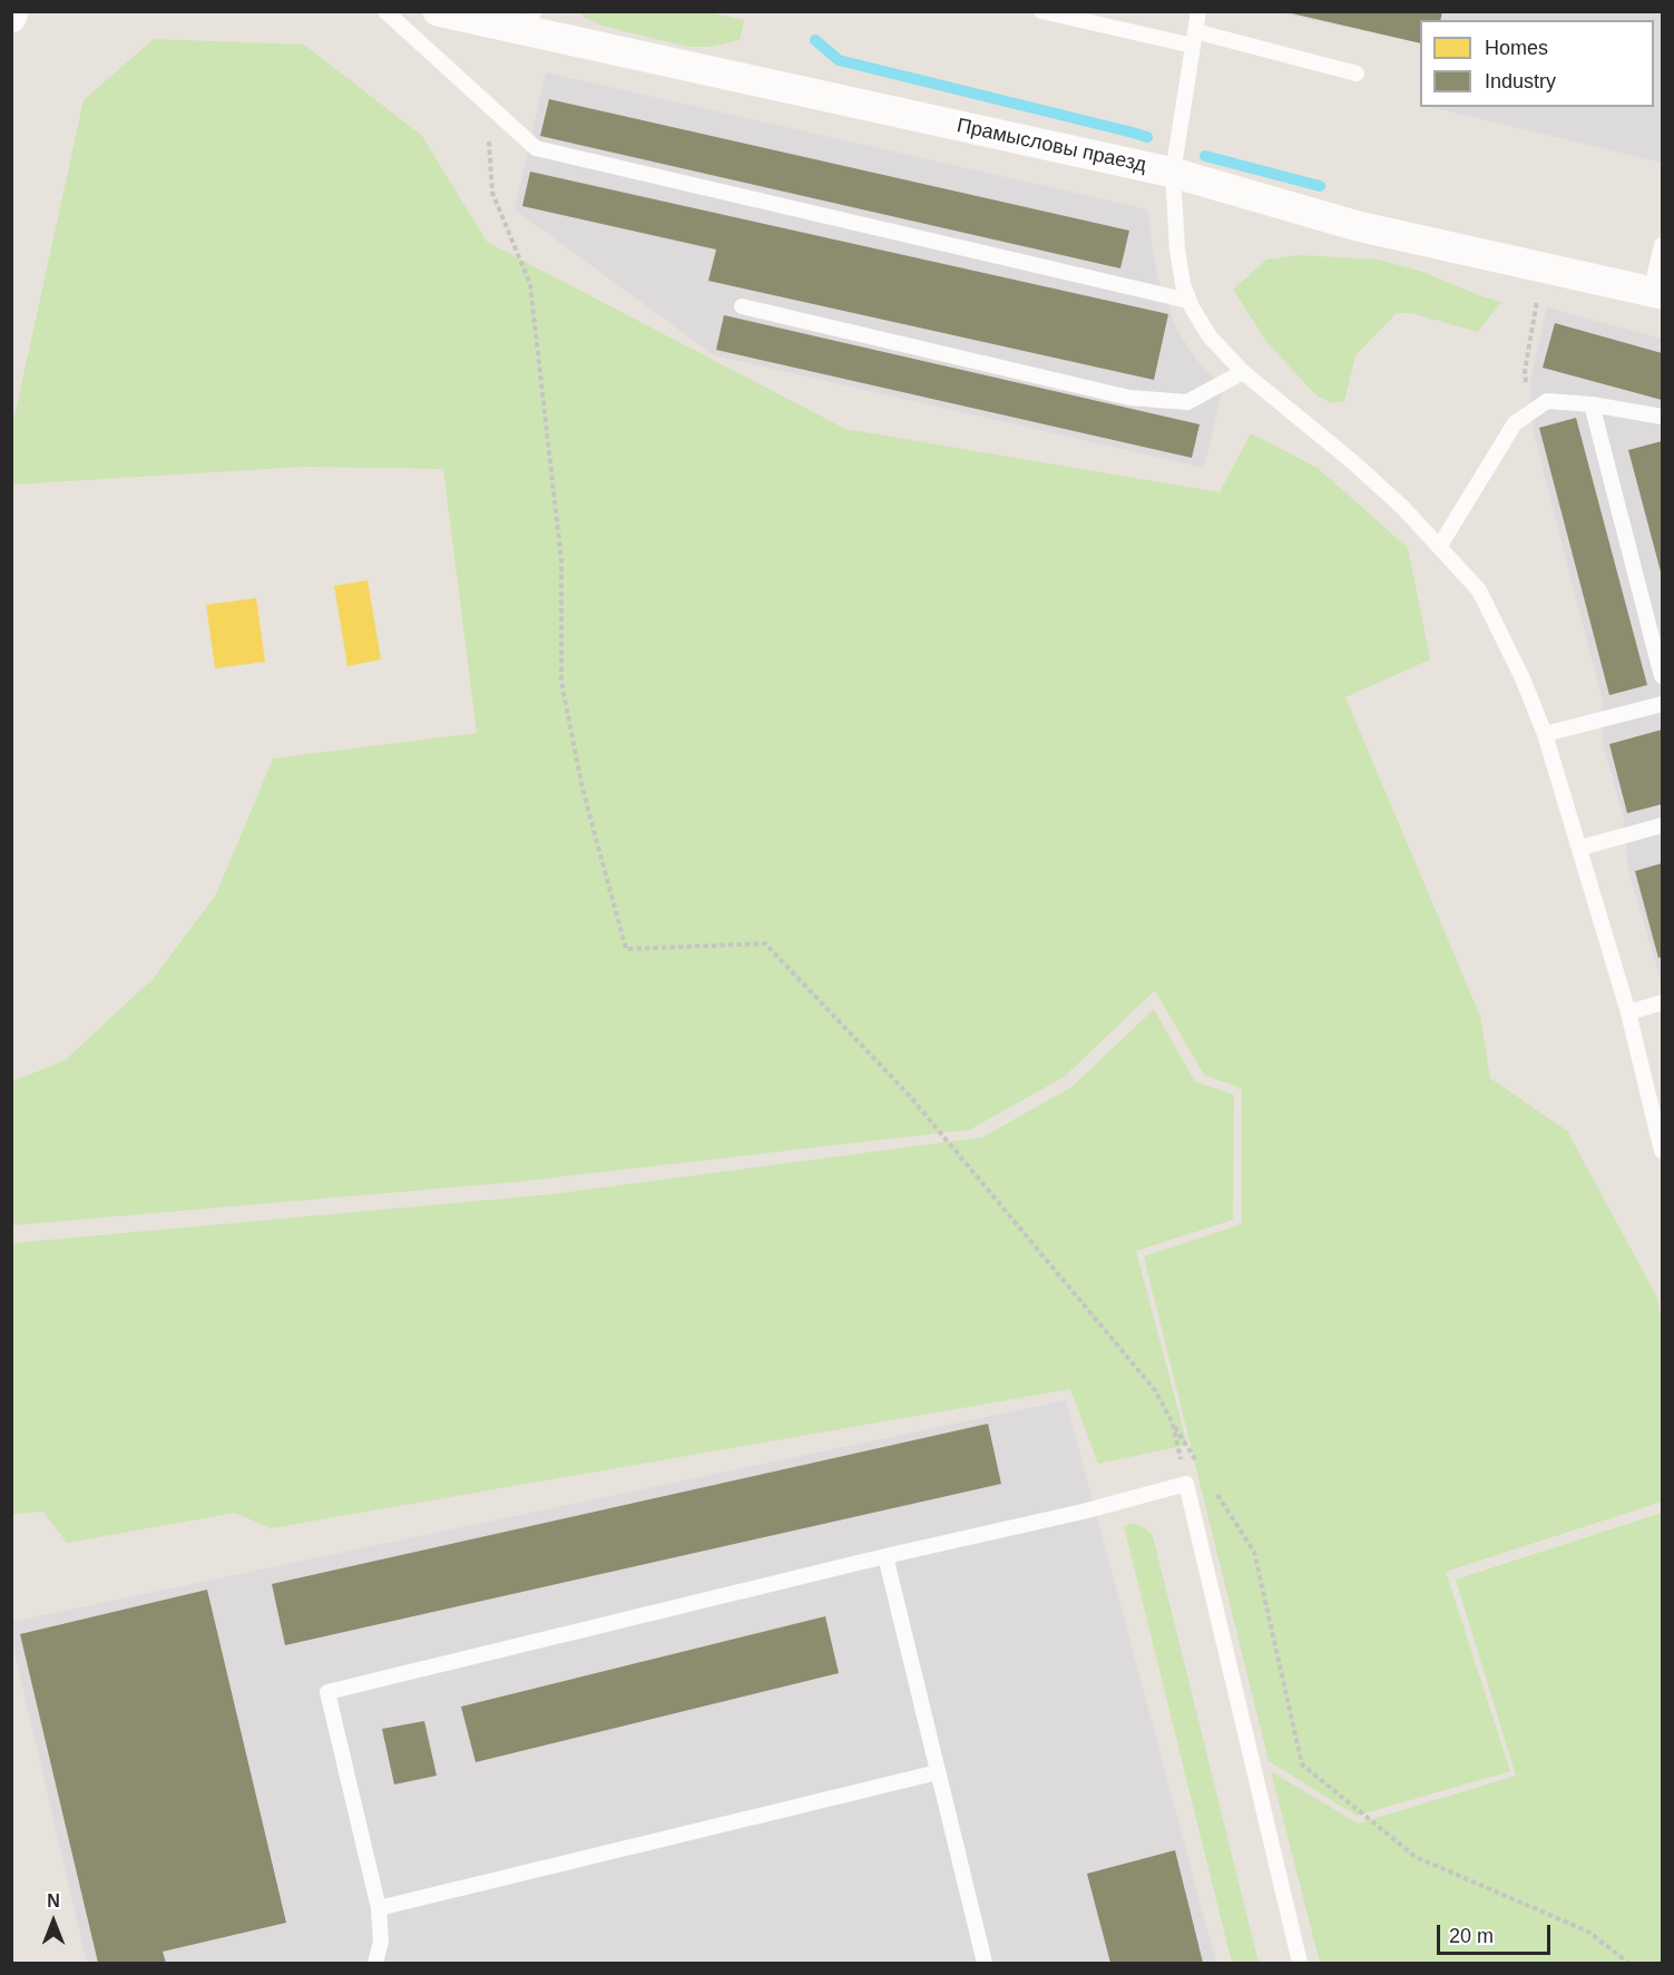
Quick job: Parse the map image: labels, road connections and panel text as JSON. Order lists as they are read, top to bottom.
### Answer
{
  "streets": {
    "street": ["Прамысловы праезд"]
  },
  "legend": ["Homes", "Industry"],
  "scale_bar": "20 m",
  "north": "top"
}
